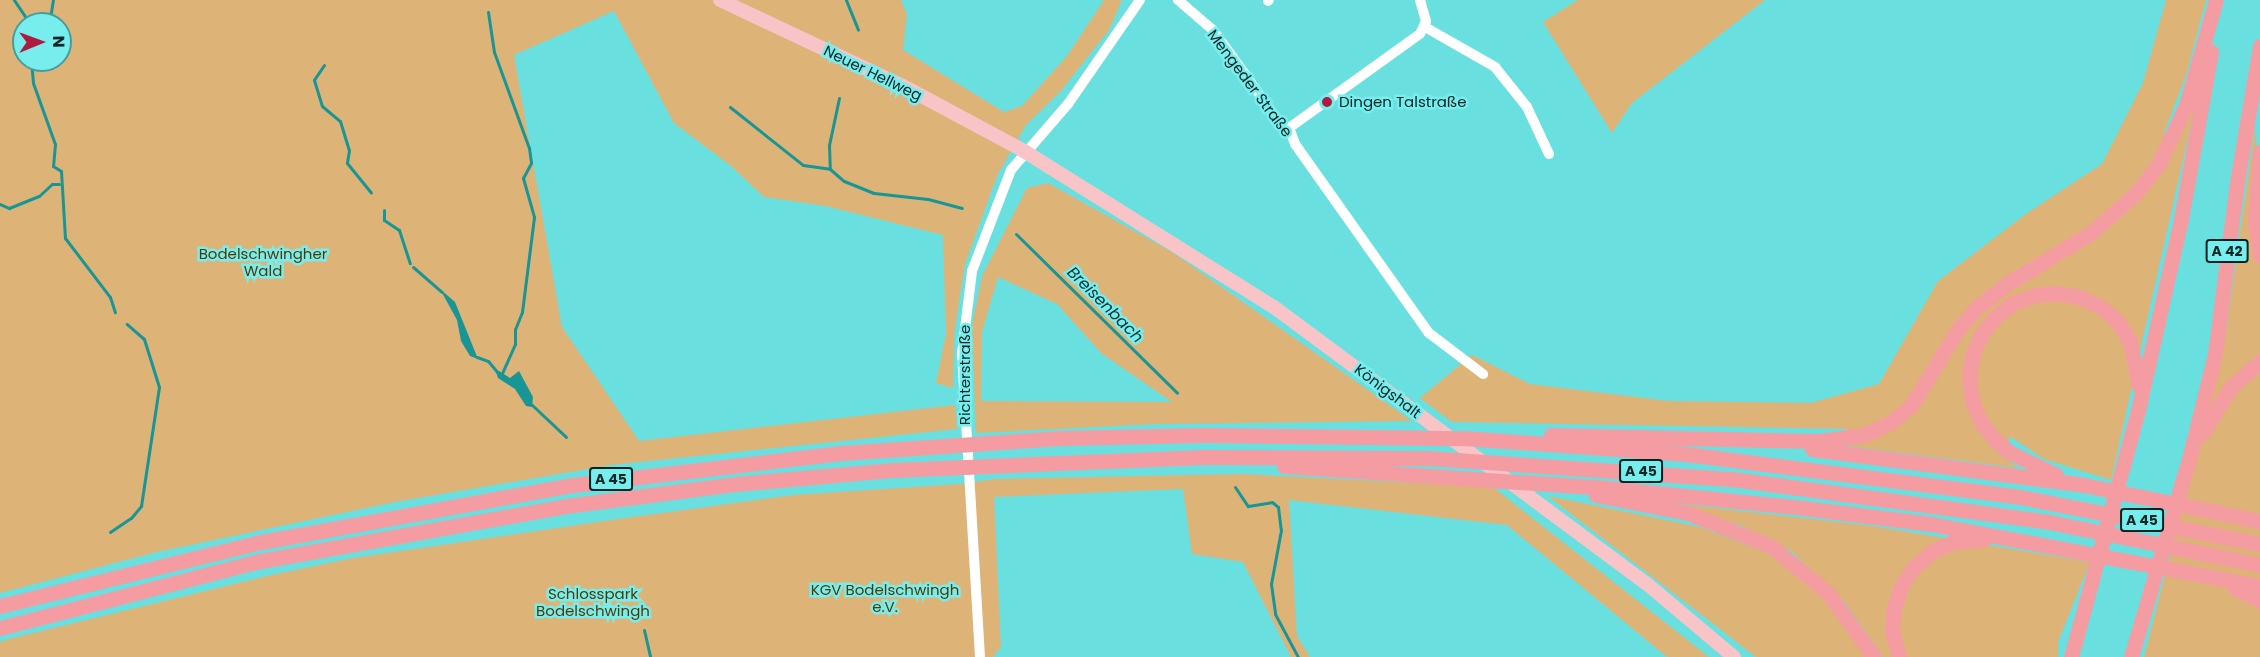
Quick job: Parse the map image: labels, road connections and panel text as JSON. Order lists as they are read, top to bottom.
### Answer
{
  "streets": {
    "highway": ["A 42", "A 45"],
    "main road": ["Neuer Hellweg", "Königshalt"],
    "street": ["Mengeder Straße", "Richterstraße"]
  },
  "crossings": [
    ["Neuer Hellweg", "Richterstraße"],
    ["Neuer Hellweg", "Königshalt"],
    ["Richterstraße", "Königshalt"]
  ],
  "water": ["Breisenbach"],
  "parks": ["Bodelschwingher Wald", "KGV Bodelschwingh e.V.", "Schlosspark Bodelschwingh"],
  "places": ["Dingen Talstraße"],
  "north": "right"
}
